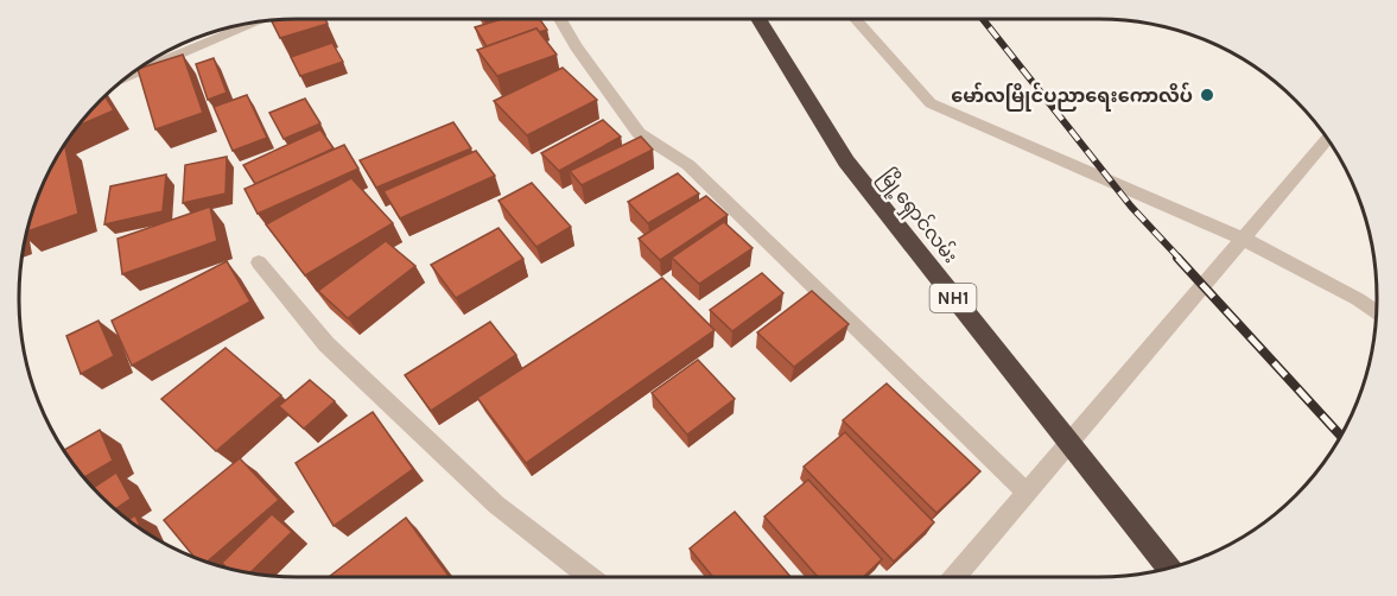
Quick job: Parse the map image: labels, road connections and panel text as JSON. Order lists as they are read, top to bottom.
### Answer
{
  "streets": {
    "highway": ["မြို့ရှောင်လမ်း", "NH1"]
  },
  "places": ["မော်လမြိုင်ပညာရေးကောလိပ်"]
}
